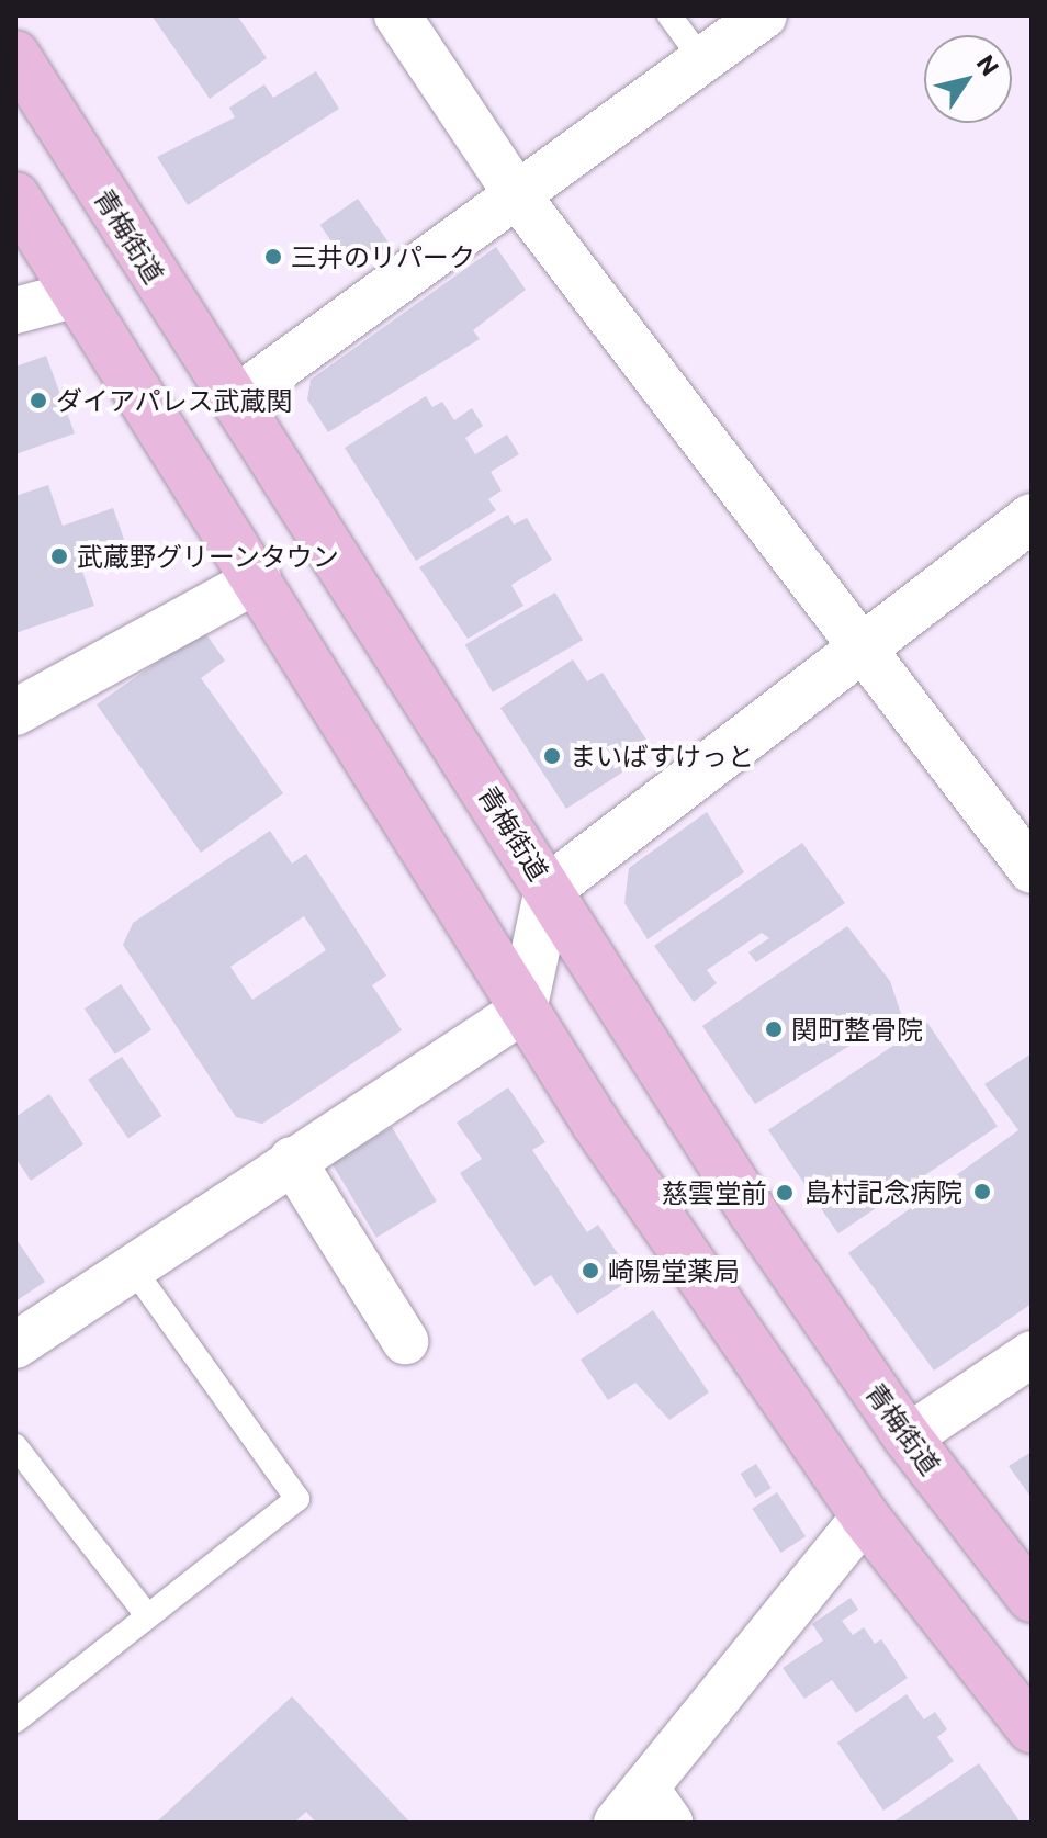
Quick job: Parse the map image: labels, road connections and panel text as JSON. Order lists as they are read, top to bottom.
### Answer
{
  "streets": {
    "main road": ["青梅街道"]
  },
  "places": [
    "三井のリパーク",
    "ダイアパレス武蔵関",
    "武蔵野グリーンタウン",
    "まいばすけっと",
    "関町整骨院",
    "島村記念病院",
    "慈雲堂前",
    "崎陽堂薬局"
  ],
  "north": "top right"
}
